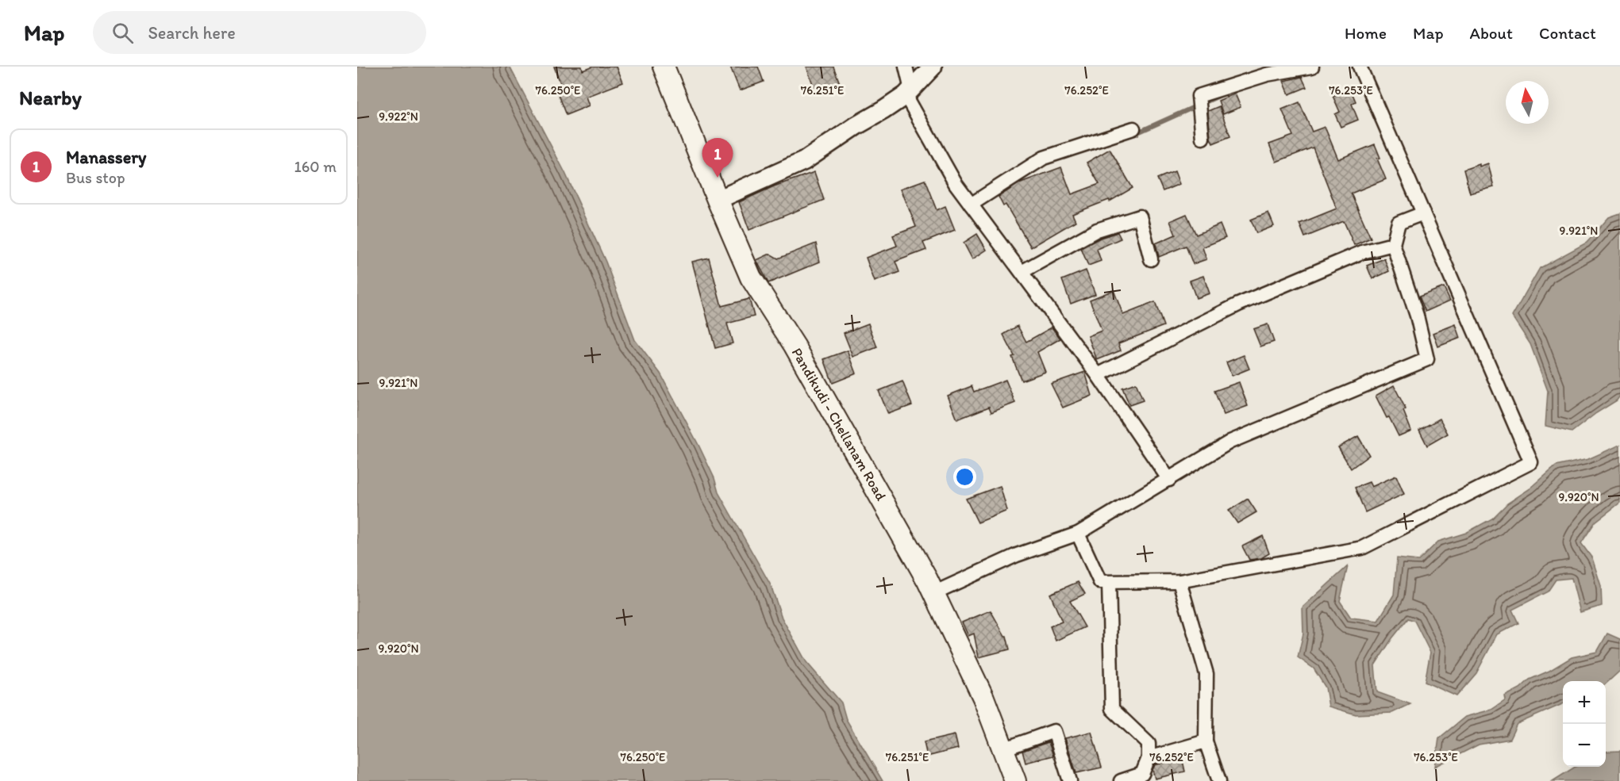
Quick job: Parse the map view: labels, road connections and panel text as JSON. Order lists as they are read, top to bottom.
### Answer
{
  "streets": {
    "main road": ["Pandikudi - Chellanam Road"]
  },
  "north": "top",
  "page": {
    "header": "Map",
    "search": "Search here",
    "nav": [
      "Home",
      "Map",
      "About",
      "Contact"
    ],
    "heading": "Nearby",
    "list": [
      {
        "mark": "1",
        "name": "Manassery",
        "note": "Bus stop",
        "value": "160 m"
      }
    ],
    "pins": "1",
    "map_buttons": ["+", "−"]
  },
  "coordinates": [
    "76.250°E",
    "76.251°E",
    "76.252°E",
    "76.253°E",
    "9.922°N",
    "9.921°N",
    "9.920°N"
  ]
}
